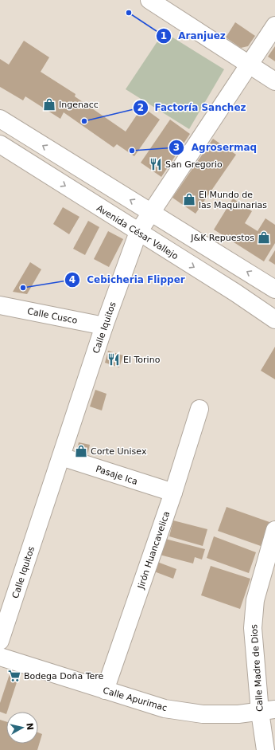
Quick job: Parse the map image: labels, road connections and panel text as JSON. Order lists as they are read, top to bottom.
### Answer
{
  "streets": {
    "street": [
      "Avenida César Vallejo",
      "Calle Cusco",
      "Calle Iquitos",
      "Pasaje Ica",
      "Jirón Huancavelica",
      "Calle Madre de Dios",
      "Calle Apurimac"
    ]
  },
  "crossings": [
    ["Avenida César Vallejo", "Calle Iquitos"],
    ["Calle Cusco", "Calle Iquitos"],
    ["Calle Iquitos", "Pasaje Ica"],
    ["Pasaje Ica", "Jirón Huancavelica"],
    ["Jirón Huancavelica", "Calle Apurimac"],
    ["Calle Madre de Dios", "Calle Apurimac"]
  ],
  "places": {
    "other": [
      "Aranjuez",
      "Factoría Sanchez",
      "Agrosermaq",
      "Cebicheria Flipper"
    ],
    "shop": [
      "Ingenacc",
      "El Mundo de las Maquinarias",
      "J&K Repuestos",
      "Corte Unisex"
    ],
    "restaurant": ["San Gregorio", "El Torino"],
    "supermarket": ["Bodega Doña Tere"]
  },
  "north": "right"
}
